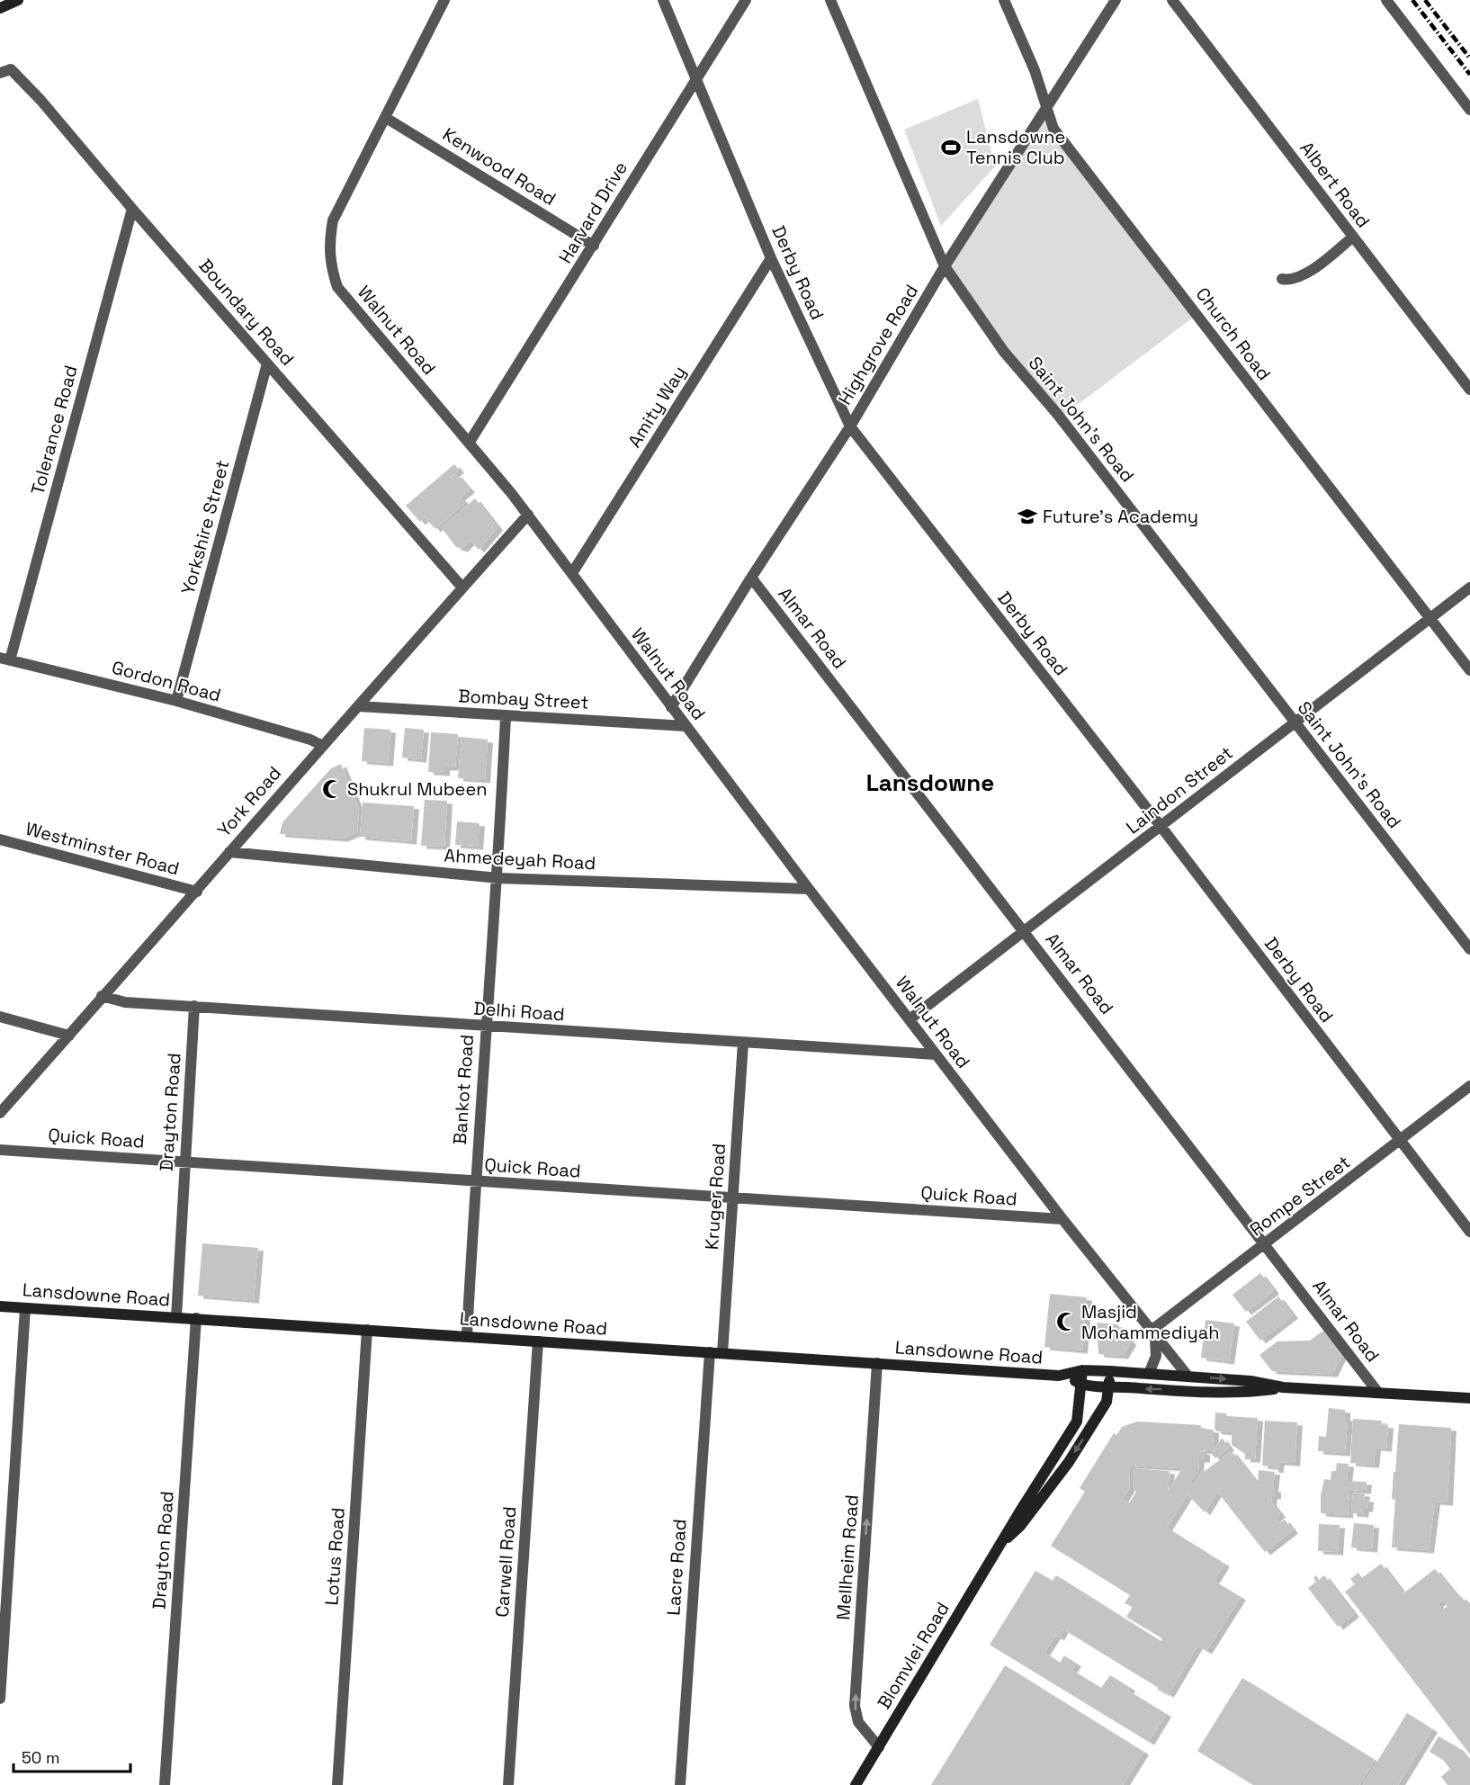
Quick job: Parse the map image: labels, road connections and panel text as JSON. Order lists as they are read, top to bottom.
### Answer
{
  "streets": {
    "street": [
      "Kenwood Road",
      "Albert Road",
      "Harvard Drive",
      "Derby Road",
      "Boundary Road",
      "Walnut Road",
      "Church Road",
      "Highgrove Road",
      "Amity Way",
      "Saint John's Road",
      "Tolerance Road",
      "Yorkshire Street",
      "Almar Road",
      "Gordon Road",
      "Bombay Street",
      "Laindon Street",
      "York Road",
      "Westminster Road",
      "Ahmedeyah Road",
      "Delhi Road",
      "Bankot Road",
      "Drayton Road",
      "Quick Road",
      "Rompe Street",
      "Kruger Road",
      "Lansdowne Road",
      "Lotus Road",
      "Mellheim Road",
      "Carwell Road",
      "Lacre Road",
      "Blomvlei Road"
    ]
  },
  "crossings": [
    ["Kenwood Road", "Harvard Drive"],
    ["Kenwood Road", "Walnut Road"],
    ["Harvard Drive", "Derby Road"],
    ["Harvard Drive", "Walnut Road"],
    ["Derby Road", "Highgrove Road"],
    ["Derby Road", "Amity Way"],
    ["Derby Road", "Laindon Street"],
    ["Derby Road", "Rompe Street"],
    ["Boundary Road", "Tolerance Road"],
    ["Boundary Road", "Yorkshire Street"],
    ["Boundary Road", "York Road"],
    ["Walnut Road", "Highgrove Road"],
    ["Walnut Road", "Amity Way"],
    ["Walnut Road", "Bombay Street"],
    ["Walnut Road", "Laindon Street"],
    ["Walnut Road", "York Road"],
    ["Walnut Road", "Ahmedeyah Road"],
    ["Walnut Road", "Delhi Road"],
    ["Walnut Road", "Quick Road"],
    ["Walnut Road", "Rompe Street"],
    ["Walnut Road", "Lansdowne Road"],
    ["Church Road", "Highgrove Road"],
    ["Church Road", "Laindon Street"],
    ["Highgrove Road", "Saint John's Road"],
    ["Highgrove Road", "Almar Road"],
    ["Saint John's Road", "Laindon Street"],
    ["Tolerance Road", "Gordon Road"],
    ["Yorkshire Street", "Gordon Road"],
    ["Almar Road", "Laindon Street"],
    ["Almar Road", "Rompe Street"],
    ["Almar Road", "Lansdowne Road"],
    ["Gordon Road", "York Road"],
    ["Bombay Street", "York Road"],
    ["Bombay Street", "Bankot Road"],
    ["York Road", "Westminster Road"],
    ["York Road", "Ahmedeyah Road"],
    ["York Road", "Delhi Road"],
    ["Ahmedeyah Road", "Bankot Road"],
    ["Delhi Road", "Bankot Road"],
    ["Delhi Road", "Drayton Road"],
    ["Delhi Road", "Kruger Road"],
    ["Bankot Road", "Quick Road"],
    ["Bankot Road", "Lansdowne Road"],
    ["Drayton Road", "Quick Road"],
    ["Drayton Road", "Lansdowne Road"],
    ["Quick Road", "Kruger Road"],
    ["Kruger Road", "Lansdowne Road"],
    ["Lansdowne Road", "Lotus Road"],
    ["Lansdowne Road", "Mellheim Road"],
    ["Lansdowne Road", "Carwell Road"],
    ["Lansdowne Road", "Lacre Road"],
    ["Lansdowne Road", "Blomvlei Road"],
    ["Mellheim Road", "Blomvlei Road"]
  ],
  "one_way": ["Mellheim Road"],
  "districts": ["Lansdowne"],
  "places": {
    "sports": ["Lansdowne Tennis Club"],
    "school or university": ["Future's Academy"],
    "mosque": ["Shukrul Mubeen", "Masjid Mohammediyah"]
  },
  "scale_bar": "50 m"
}
